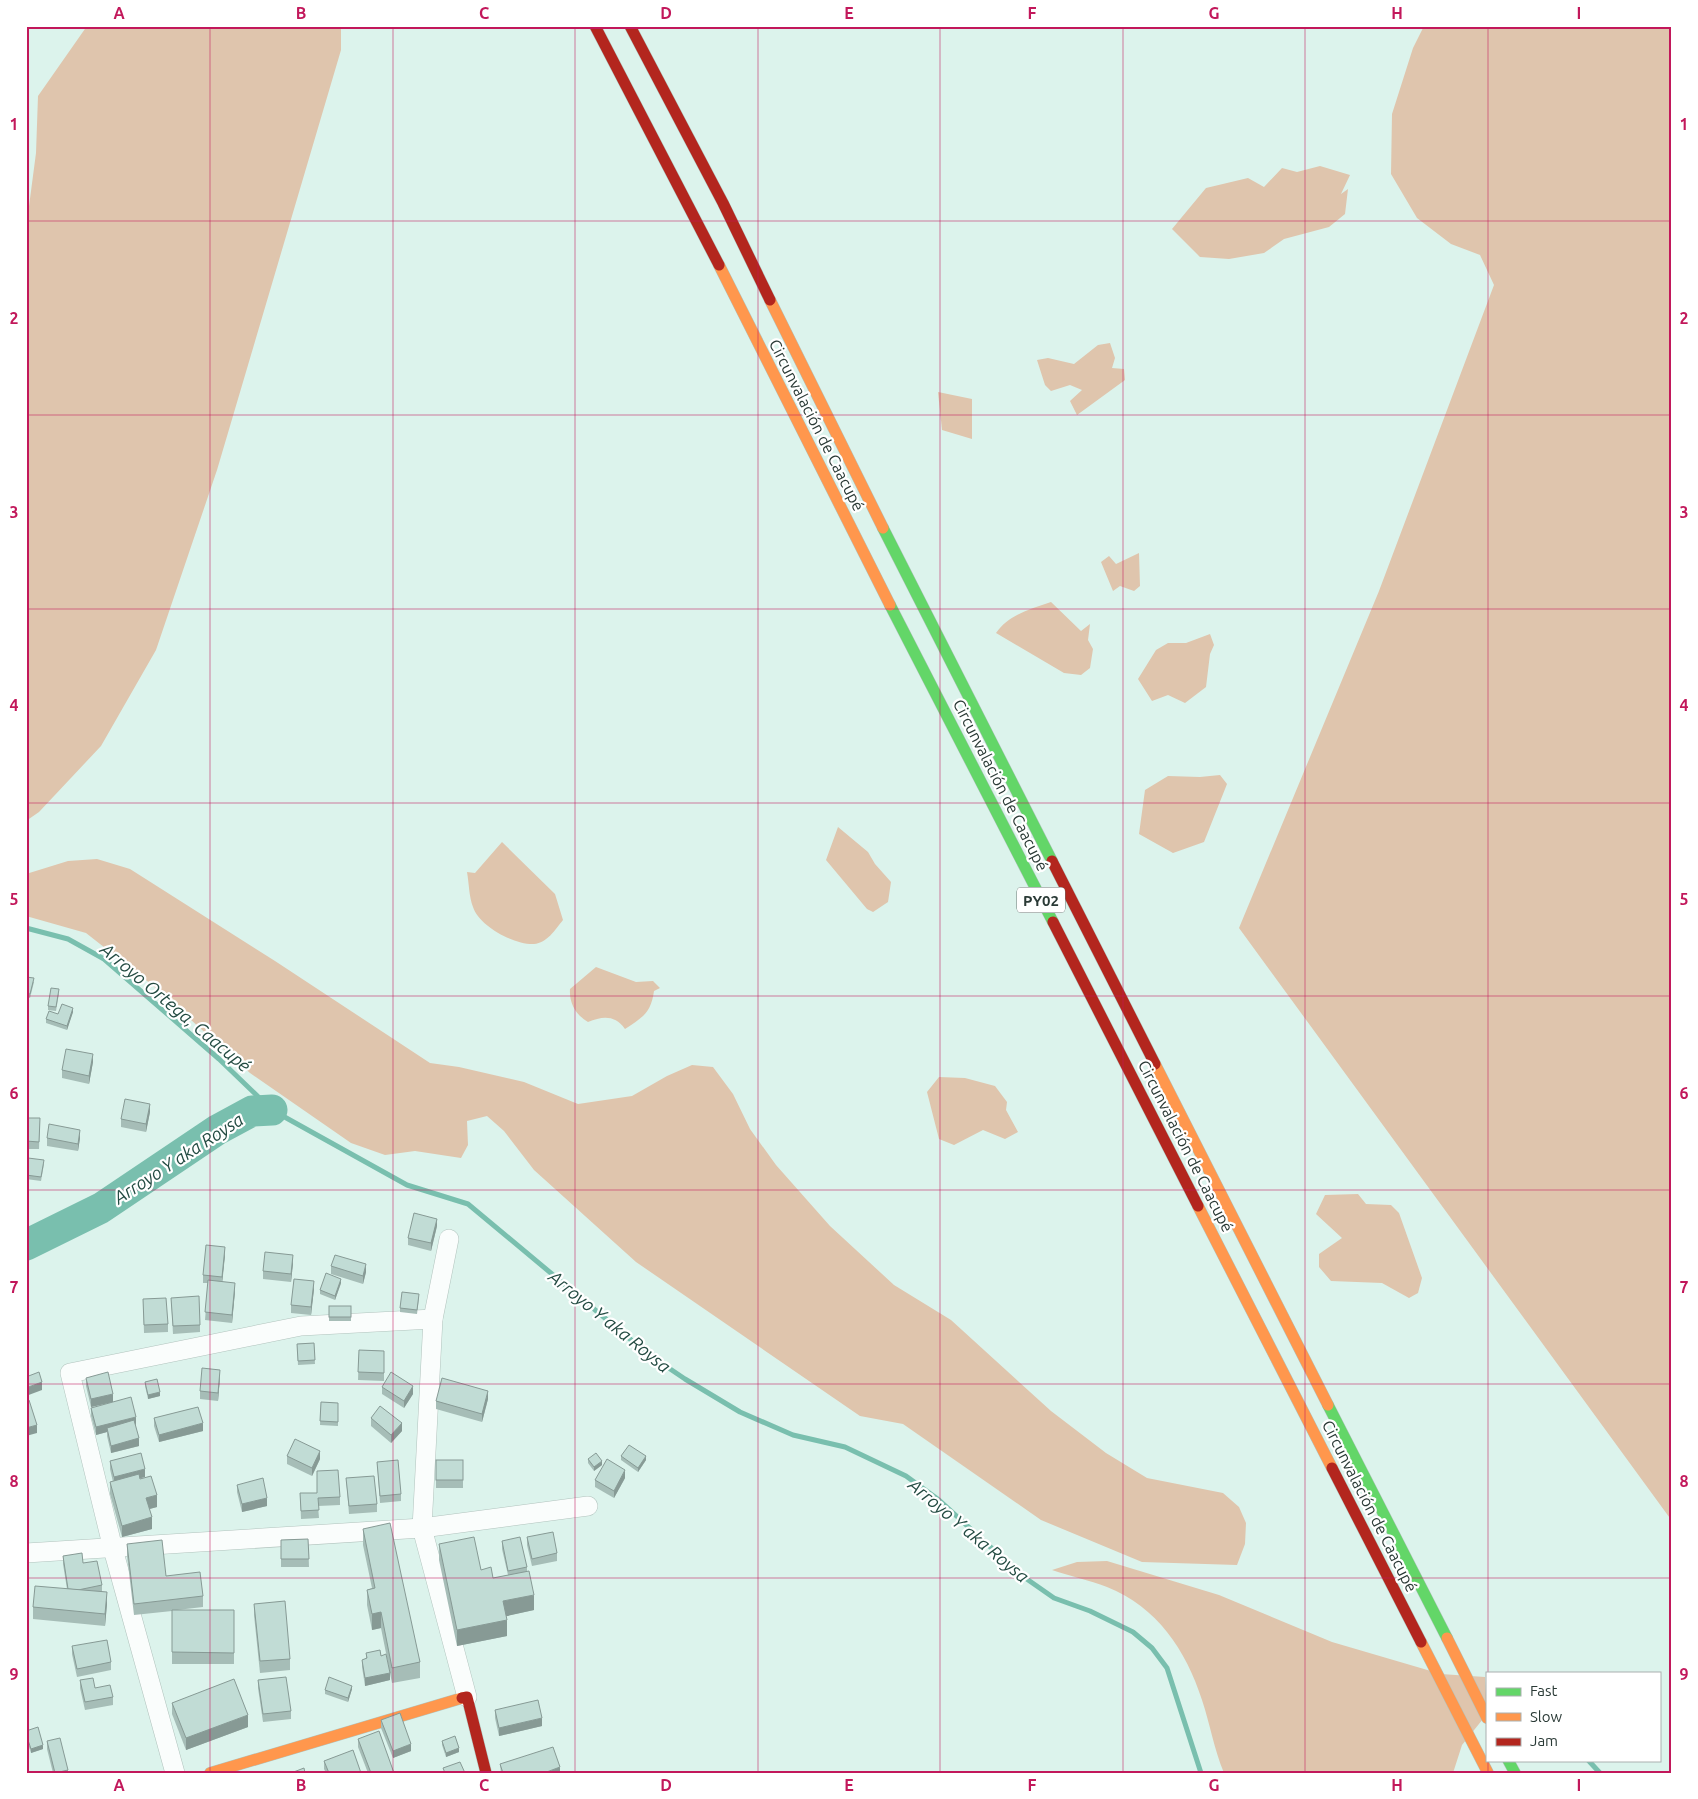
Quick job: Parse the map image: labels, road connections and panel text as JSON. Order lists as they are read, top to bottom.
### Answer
{
  "streets": {
    "main road": ["Circunvalación de Caacupé", "PY02"]
  },
  "water": ["Arroyo Ortega, Caacupé", "Arroyo Y aka Roysa"],
  "legend": ["Fast", "Slow", "Jam"],
  "grid": {
    "columns": [
      "A",
      "B",
      "C",
      "D",
      "E",
      "F",
      "G",
      "H",
      "I"
    ],
    "rows": [
      "1",
      "2",
      "3",
      "4",
      "5",
      "6",
      "7",
      "8",
      "9"
    ]
  }
}
